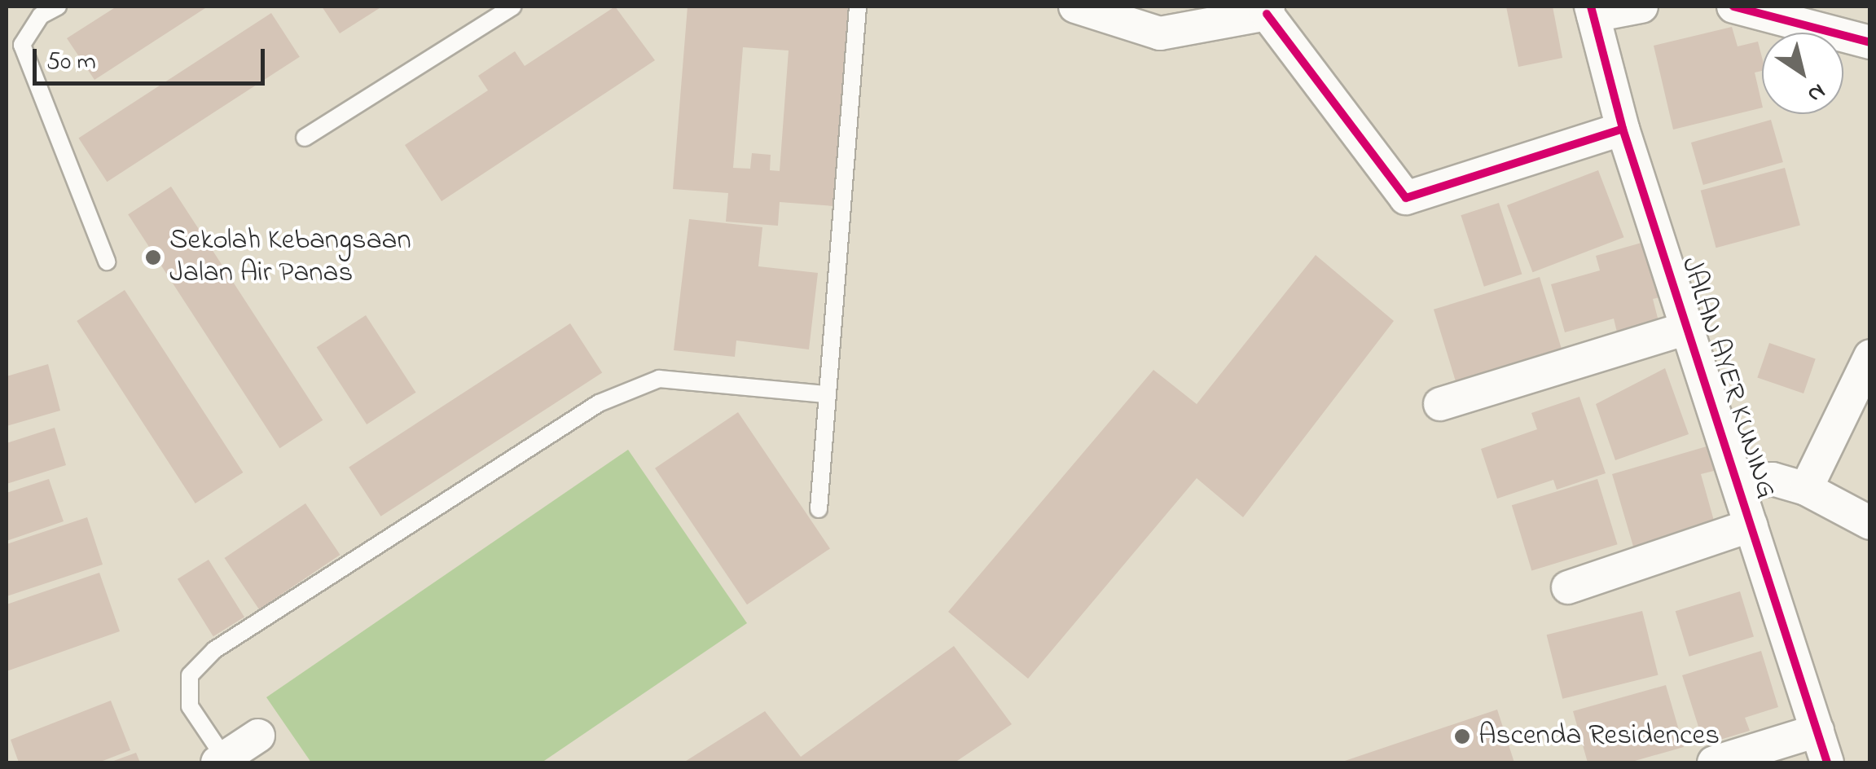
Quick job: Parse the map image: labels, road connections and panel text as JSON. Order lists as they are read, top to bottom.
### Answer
{
  "streets": {
    "street": ["JALAN AYER KUNING"]
  },
  "places": ["Sekolah Kebangsaan Jalan Air Panas", "Ascenda Residences"],
  "scale_bar": "50 m",
  "north": "bottom right"
}
